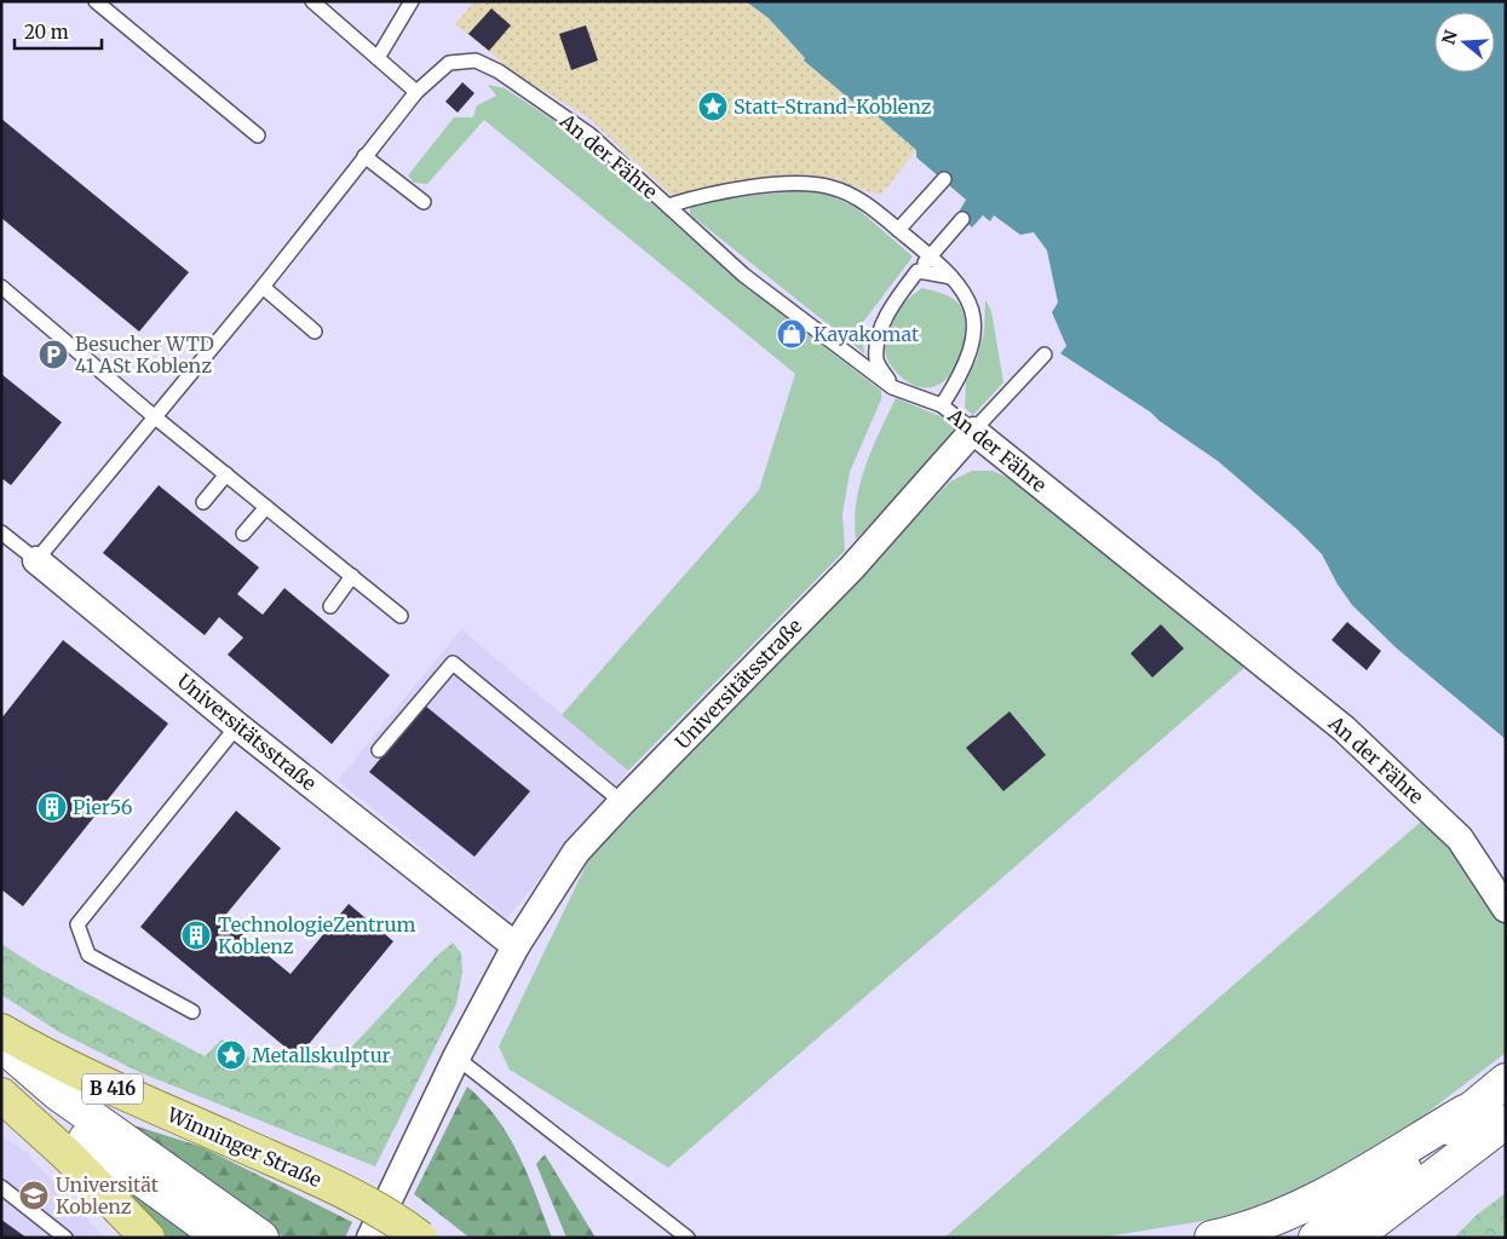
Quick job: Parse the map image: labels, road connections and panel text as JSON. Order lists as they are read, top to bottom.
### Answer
{
  "streets": {
    "main road": ["B 416", "Winninger Straße"],
    "street": ["An der Fähre", "Universitätsstraße"]
  },
  "crossings": [
    ["An der Fähre", "Universitätsstraße"]
  ],
  "places": {
    "place": ["Statt-Strand-Koblenz", "Metallskulptur"],
    "shop": ["Kayakomat"],
    "parking": ["Besucher WTD 41 ASt Koblenz"],
    "building": ["Pier56", "TechnologieZentrum Koblenz"],
    "school or university": ["Universität Koblenz"]
  },
  "scale_bar": "20 m",
  "north": "left"
}
